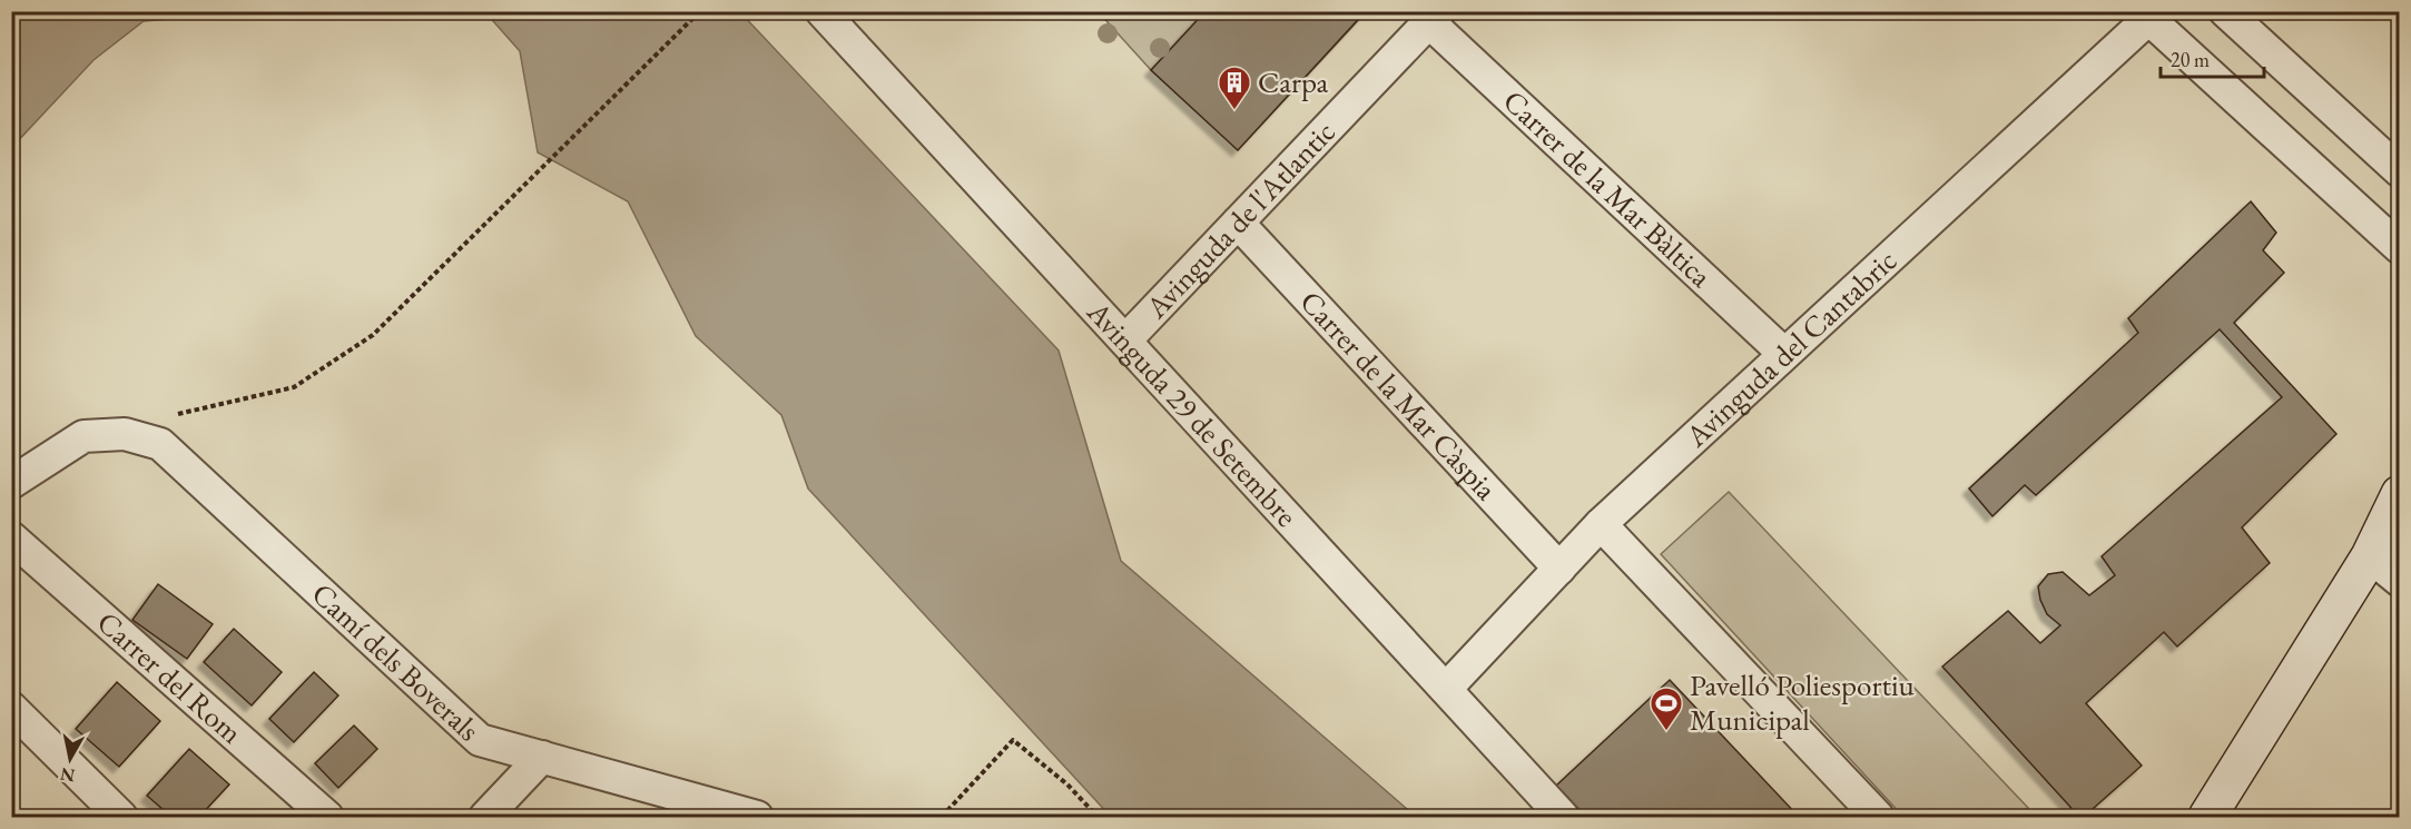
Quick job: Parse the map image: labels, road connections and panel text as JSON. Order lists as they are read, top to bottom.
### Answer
{
  "streets": {
    "street": [
      "Carrer de la Mar Bàltica",
      "Avinguda de l'Atlantic",
      "Avinguda del Cantabric",
      "Carrer de la Mar Càspia",
      "Avinguda 29 de Setembre",
      "Camí dels Boverals",
      "Carrer del Rom"
    ]
  },
  "crossings": [
    ["Carrer de la Mar Bàltica", "Avinguda de l'Atlantic"],
    ["Carrer de la Mar Bàltica", "Avinguda del Cantabric"],
    ["Avinguda de l'Atlantic", "Carrer de la Mar Càspia"],
    ["Avinguda de l'Atlantic", "Avinguda 29 de Setembre"],
    ["Avinguda del Cantabric", "Carrer de la Mar Càspia"],
    ["Avinguda del Cantabric", "Avinguda 29 de Setembre"]
  ],
  "places": {
    "building": ["Carpa"],
    "sports": ["Pavelló Poliesportiu Municipal"]
  },
  "scale_bar": "20 m",
  "north": "bottom"
}
